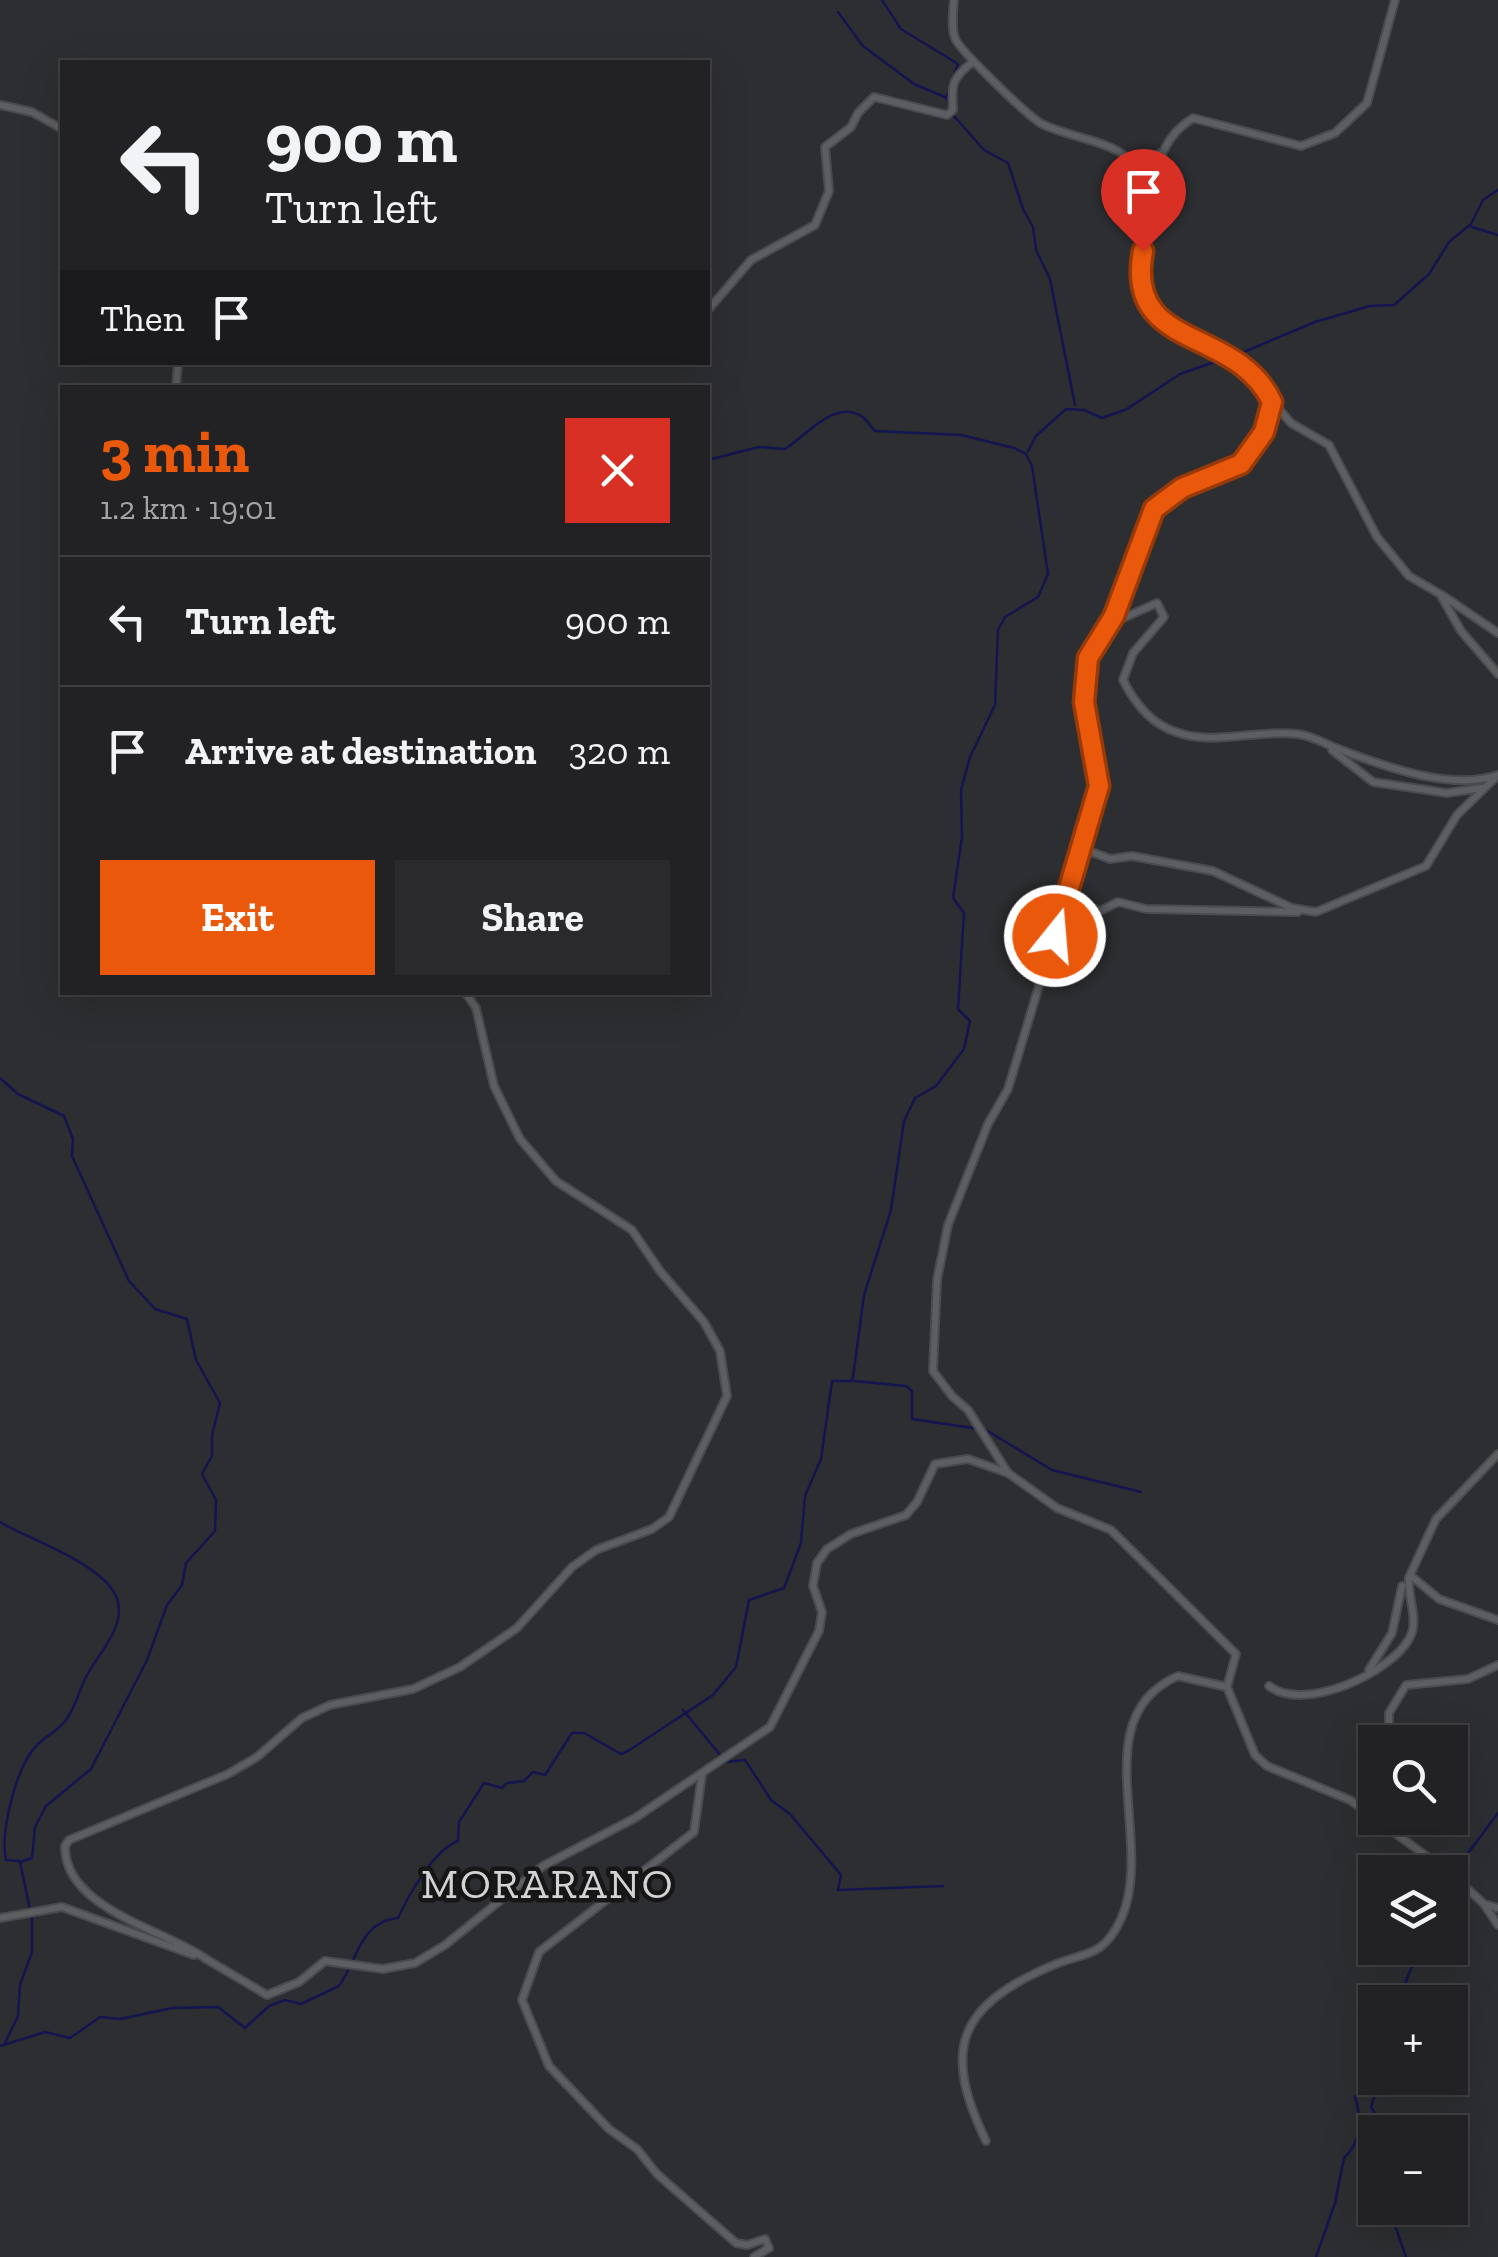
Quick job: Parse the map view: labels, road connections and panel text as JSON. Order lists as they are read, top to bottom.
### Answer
{
  "districts": ["MORARANO"],
  "page": {
    "turn": ["900 m", "Turn left"],
    "then": "Then",
    "heading": ["3 min", "1.2 km · 19:01"],
    "list": [
      {
        "name": "Turn left",
        "value": "900 m"
      },
      {
        "name": "Arrive at destination",
        "value": "320 m"
      }
    ],
    "buttons": ["Exit", "Share"],
    "map_buttons": ["+", "−"]
  }
}
